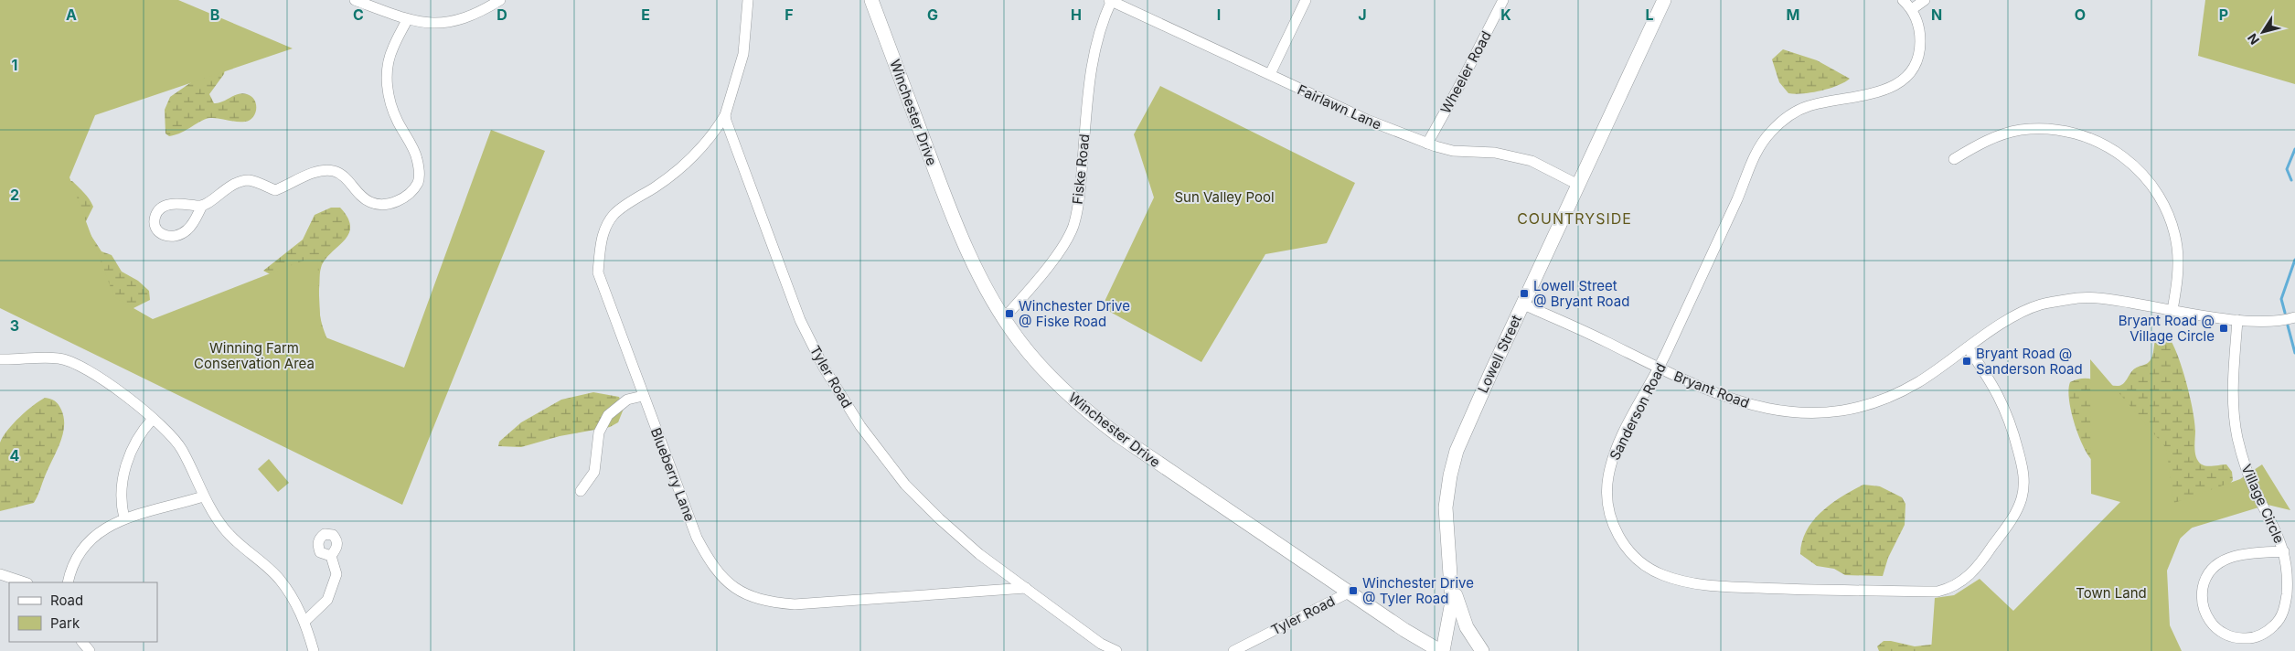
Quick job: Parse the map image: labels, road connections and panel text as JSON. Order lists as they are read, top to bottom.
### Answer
{
  "streets": {
    "street": [
      "Wheeler Road",
      "Fairlawn Lane",
      "Winchester Drive",
      "Fiske Road",
      "Lowell Street",
      "Tyler Road",
      "Bryant Road",
      "Sanderson Road",
      "Blueberry Lane",
      "Village Circle"
    ]
  },
  "crossings": [
    ["Wheeler Road", "Fairlawn Lane"],
    ["Fairlawn Lane", "Fiske Road"],
    ["Fairlawn Lane", "Lowell Street"],
    ["Winchester Drive", "Fiske Road"],
    ["Winchester Drive", "Lowell Street"],
    ["Winchester Drive", "Tyler Road"],
    ["Lowell Street", "Bryant Road"],
    ["Tyler Road", "Blueberry Lane"],
    ["Bryant Road", "Sanderson Road"],
    ["Bryant Road", "Village Circle"]
  ],
  "districts": ["COUNTRYSIDE"],
  "parks": ["Sun Valley Pool", "Winning Farm Conservation Area", "Town Land"],
  "places": {
    "transit": [
      "Lowell Street @ Bryant Road",
      "Winchester Drive @ Fiske Road",
      "Bryant Road @ Village Circle",
      "Bryant Road @ Sanderson Road",
      "Winchester Drive @ Tyler Road"
    ]
  },
  "legend": ["Road", "Park"],
  "north": "bottom left",
  "grid": {
    "columns": [
      "A",
      "B",
      "C",
      "D",
      "E",
      "F",
      "G",
      "H",
      "I",
      "J",
      "K",
      "L",
      "M",
      "N",
      "O",
      "P"
    ],
    "rows": [
      "1",
      "2",
      "3",
      "4"
    ]
  }
}
